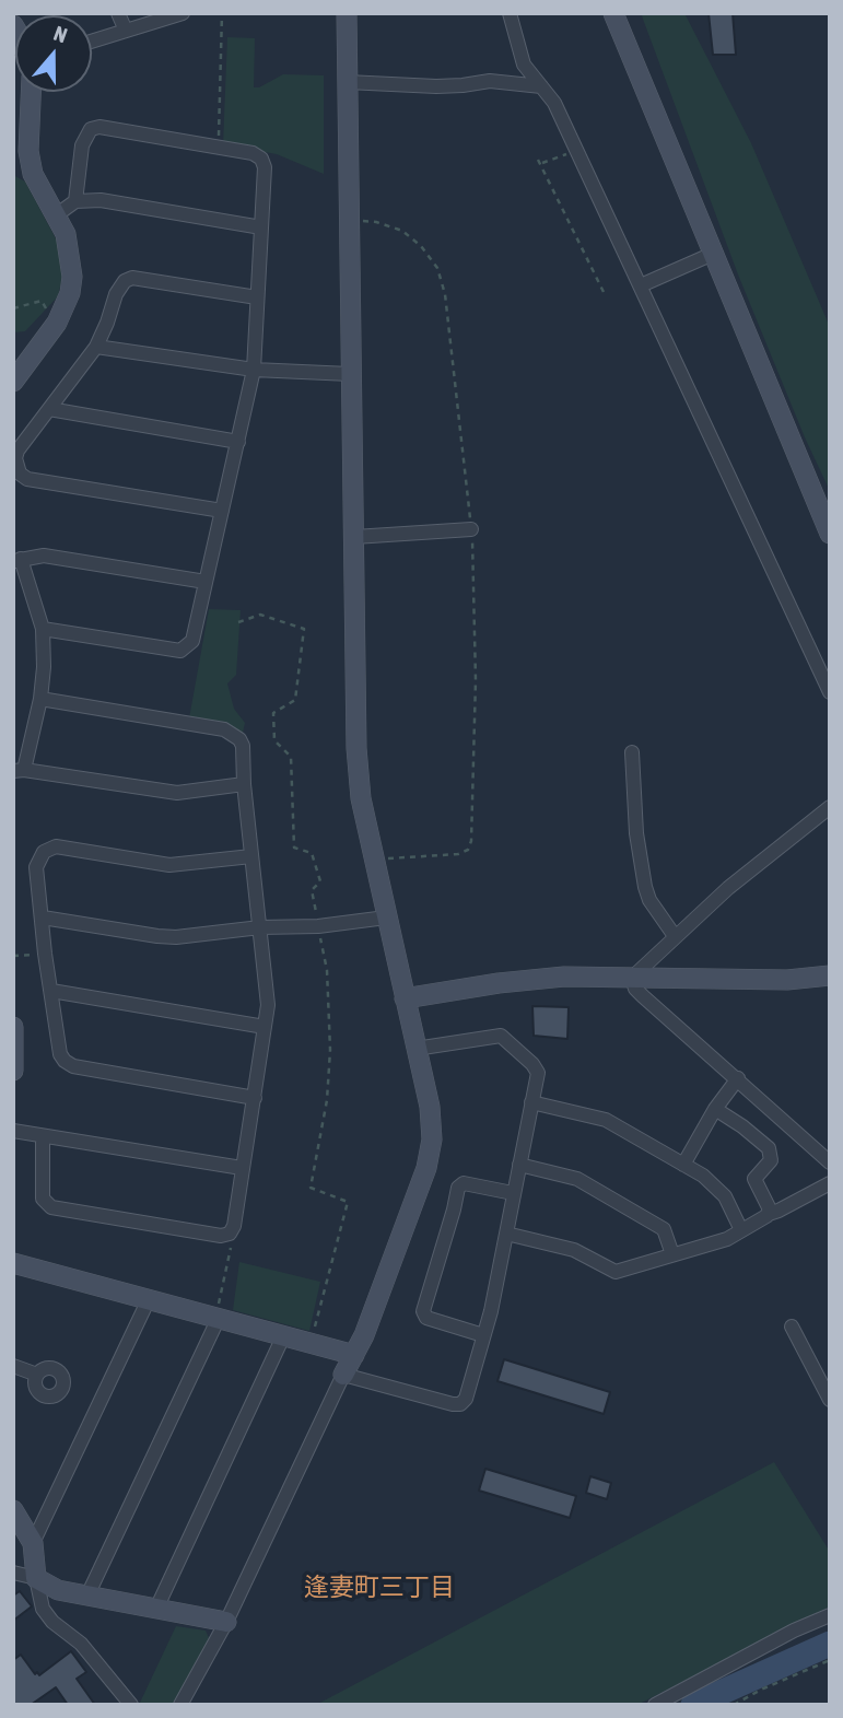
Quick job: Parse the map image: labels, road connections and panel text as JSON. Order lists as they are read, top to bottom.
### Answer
{
  "districts": ["逢妻町三丁目"],
  "north": "top"
}
